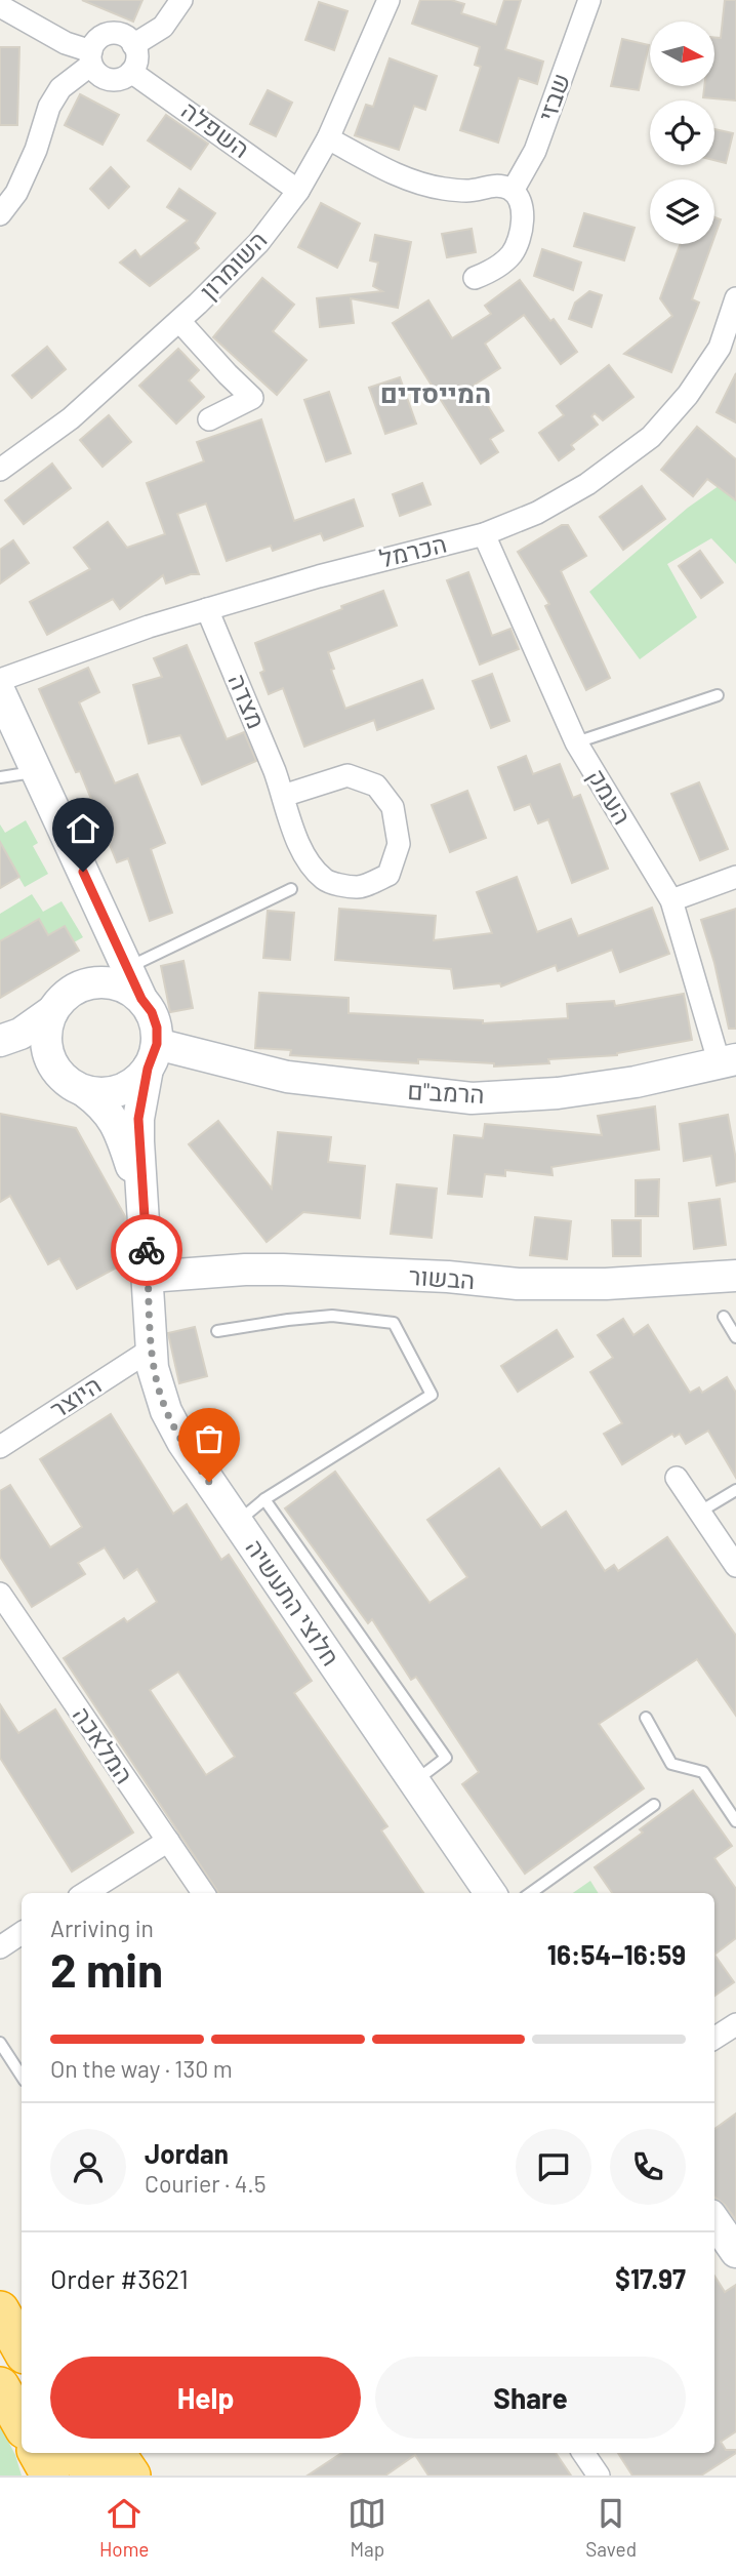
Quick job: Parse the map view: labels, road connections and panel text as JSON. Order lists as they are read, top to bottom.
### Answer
{
  "streets": {
    "street": [
      "שבזי",
      "השפלה",
      "השומרון",
      "הכרמל",
      "מצדה",
      "העמק",
      "הרמב\"ם",
      "הבשור",
      "היוצר",
      "חלוצי התעשיה",
      "המלאכה"
    ]
  },
  "crossings": [
    ["השפלה", "השומרון"],
    ["הכרמל", "מצדה"],
    ["הכרמל", "העמק"],
    ["העמק", "הרמב\"ם"],
    ["הרמב\"ם", "חלוצי התעשיה"],
    ["הבשור", "חלוצי התעשיה"],
    ["היוצר", "חלוצי התעשיה"]
  ],
  "districts": ["המייסדים"],
  "north": "right",
  "page": {
    "heading": ["2 min", "Arriving in", "16:54–16:59"],
    "panel": [
      "Jordan",
      "Courier · 4.5",
      "Order #3621",
      "$17.97"
    ],
    "bar": "On the way · 130 m",
    "buttons": ["Help", "Share"],
    "tabs": ["Home", "Map", "Saved"]
  }
}
